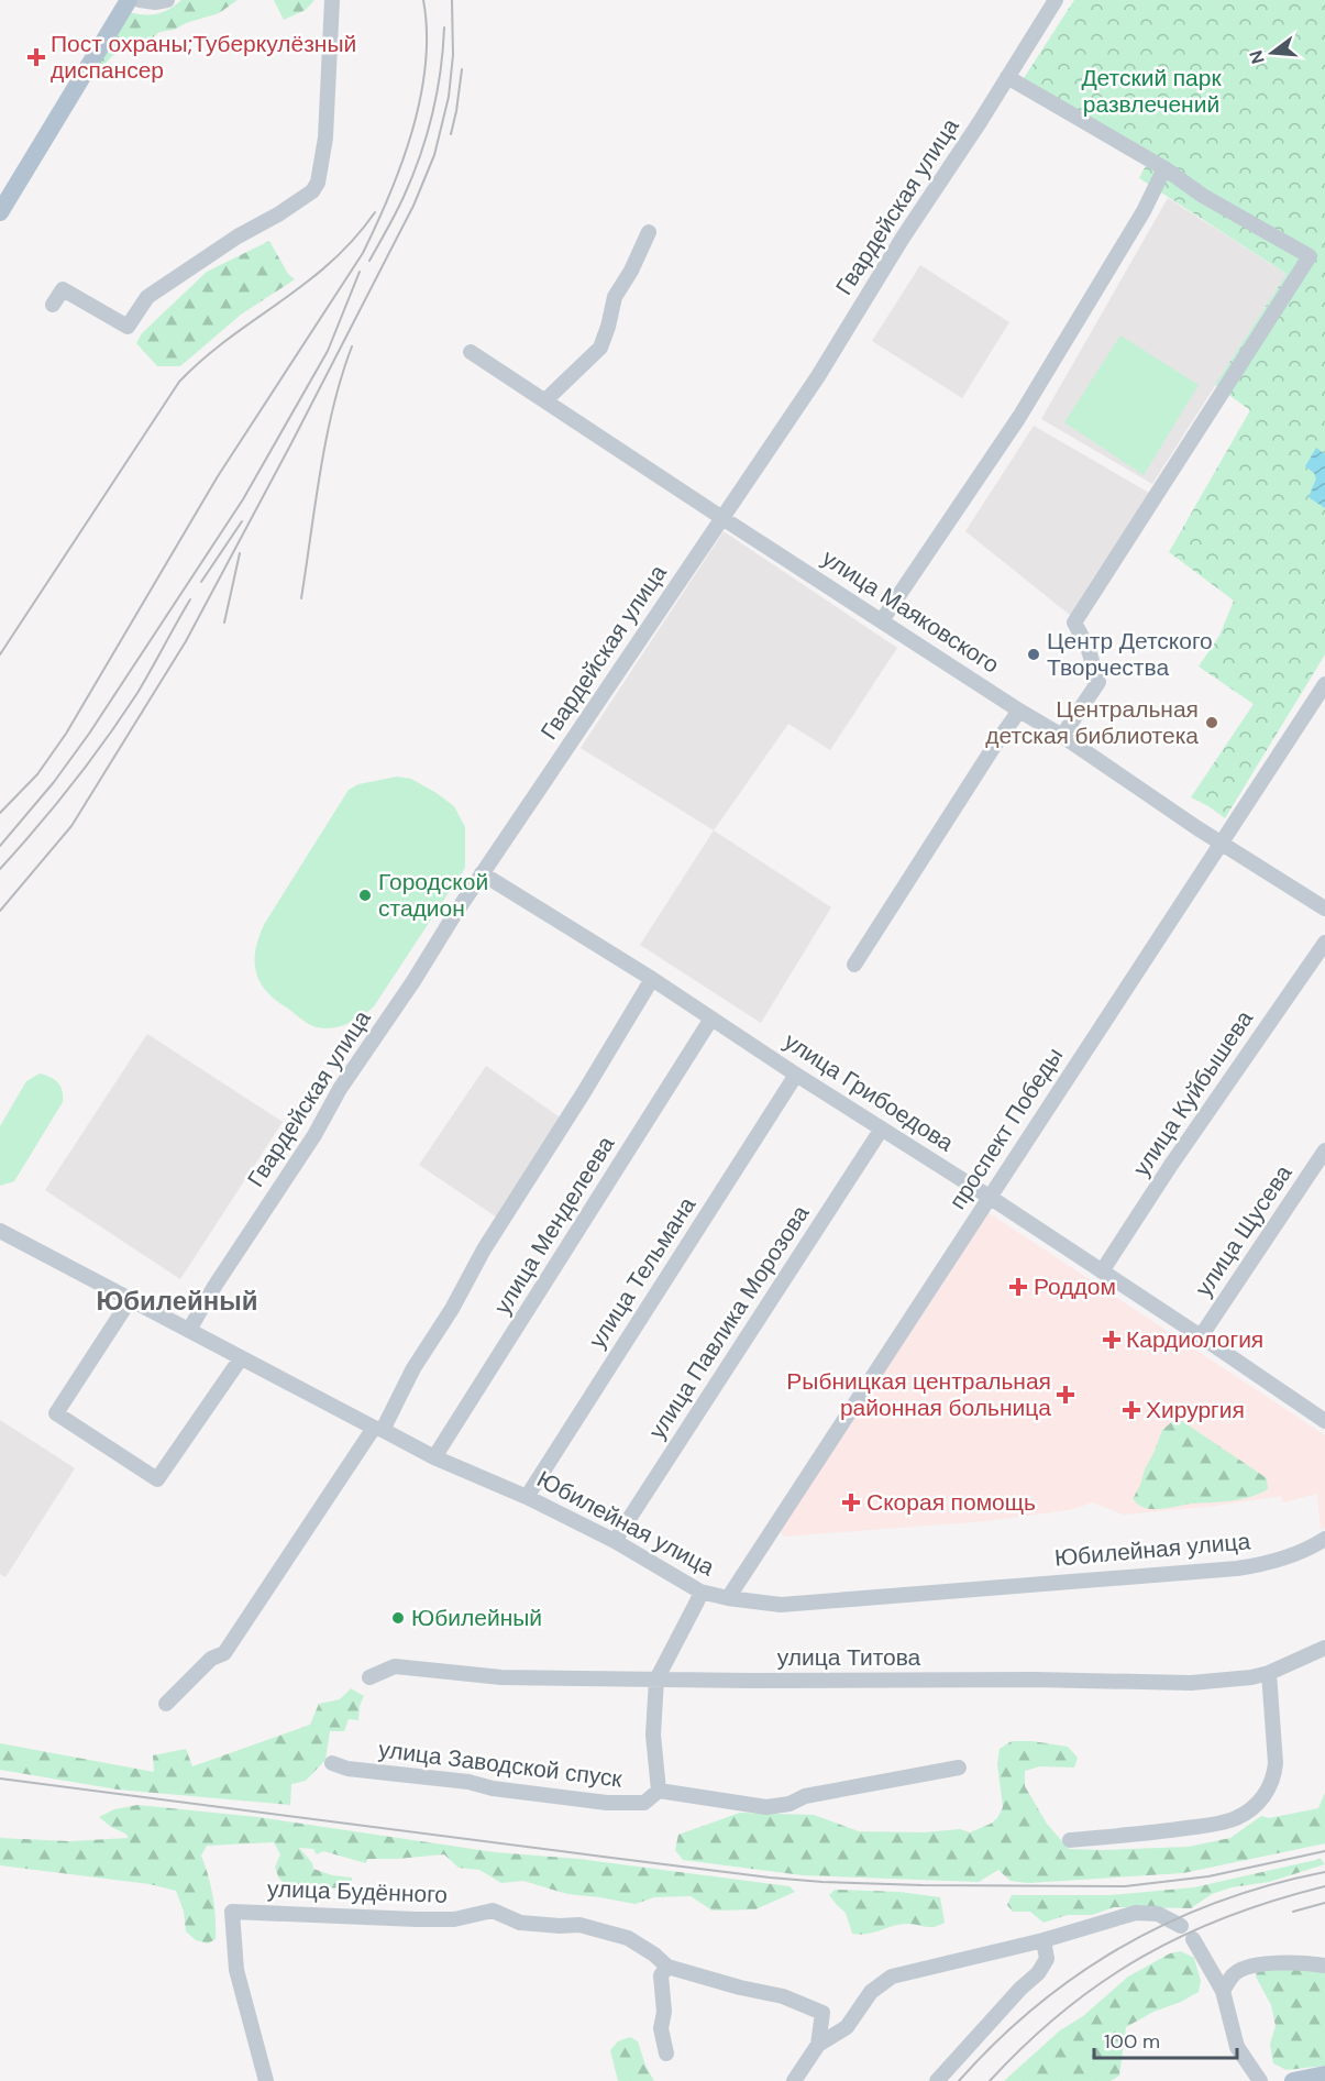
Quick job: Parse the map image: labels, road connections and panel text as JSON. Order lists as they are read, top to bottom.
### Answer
{
  "streets": {
    "street": [
      "Гвардейская улица",
      "улица Маяковского",
      "улица Грибоедова",
      "улица Куйбышева",
      "проспект Победы",
      "улица Менделеева",
      "улица Щусева",
      "улица Тельмана",
      "улица Павлика Морозова",
      "Юбилейная улица",
      "улица Титова",
      "улица Заводской спуск",
      "улица Будённого"
    ]
  },
  "crossings": [
    ["Гвардейская улица", "улица Маяковского"],
    ["Гвардейская улица", "улица Грибоедова"],
    ["Гвардейская улица", "Юбилейная улица"],
    ["улица Маяковского", "проспект Победы"],
    ["улица Грибоедова", "улица Куйбышева"],
    ["улица Грибоедова", "проспект Победы"],
    ["улица Грибоедова", "улица Менделеева"],
    ["улица Грибоедова", "улица Щусева"],
    ["улица Грибоедова", "улица Тельмана"],
    ["улица Грибоедова", "улица Павлика Морозова"],
    ["проспект Победы", "Юбилейная улица"],
    ["улица Менделеева", "Юбилейная улица"],
    ["улица Тельмана", "Юбилейная улица"],
    ["улица Павлика Морозова", "Юбилейная улица"],
    ["улица Титова", "улица Заводской спуск"]
  ],
  "districts": ["Юбилейный"],
  "parks": ["Детский парк развлечений"],
  "places": {
    "health": [
      "Пост охраны;Туберкулёзный диспансер",
      "Роддом",
      "Кардиология",
      "Рыбницкая центральная районная больница",
      "Хирургия",
      "Скорая помощь"
    ],
    "other": [
      "Центр Детского Творчества",
      "Центральная детская библиотека",
      "Городской стадион",
      "Юбилейный"
    ]
  },
  "scale_bar": "100 m",
  "north": "left"
}
